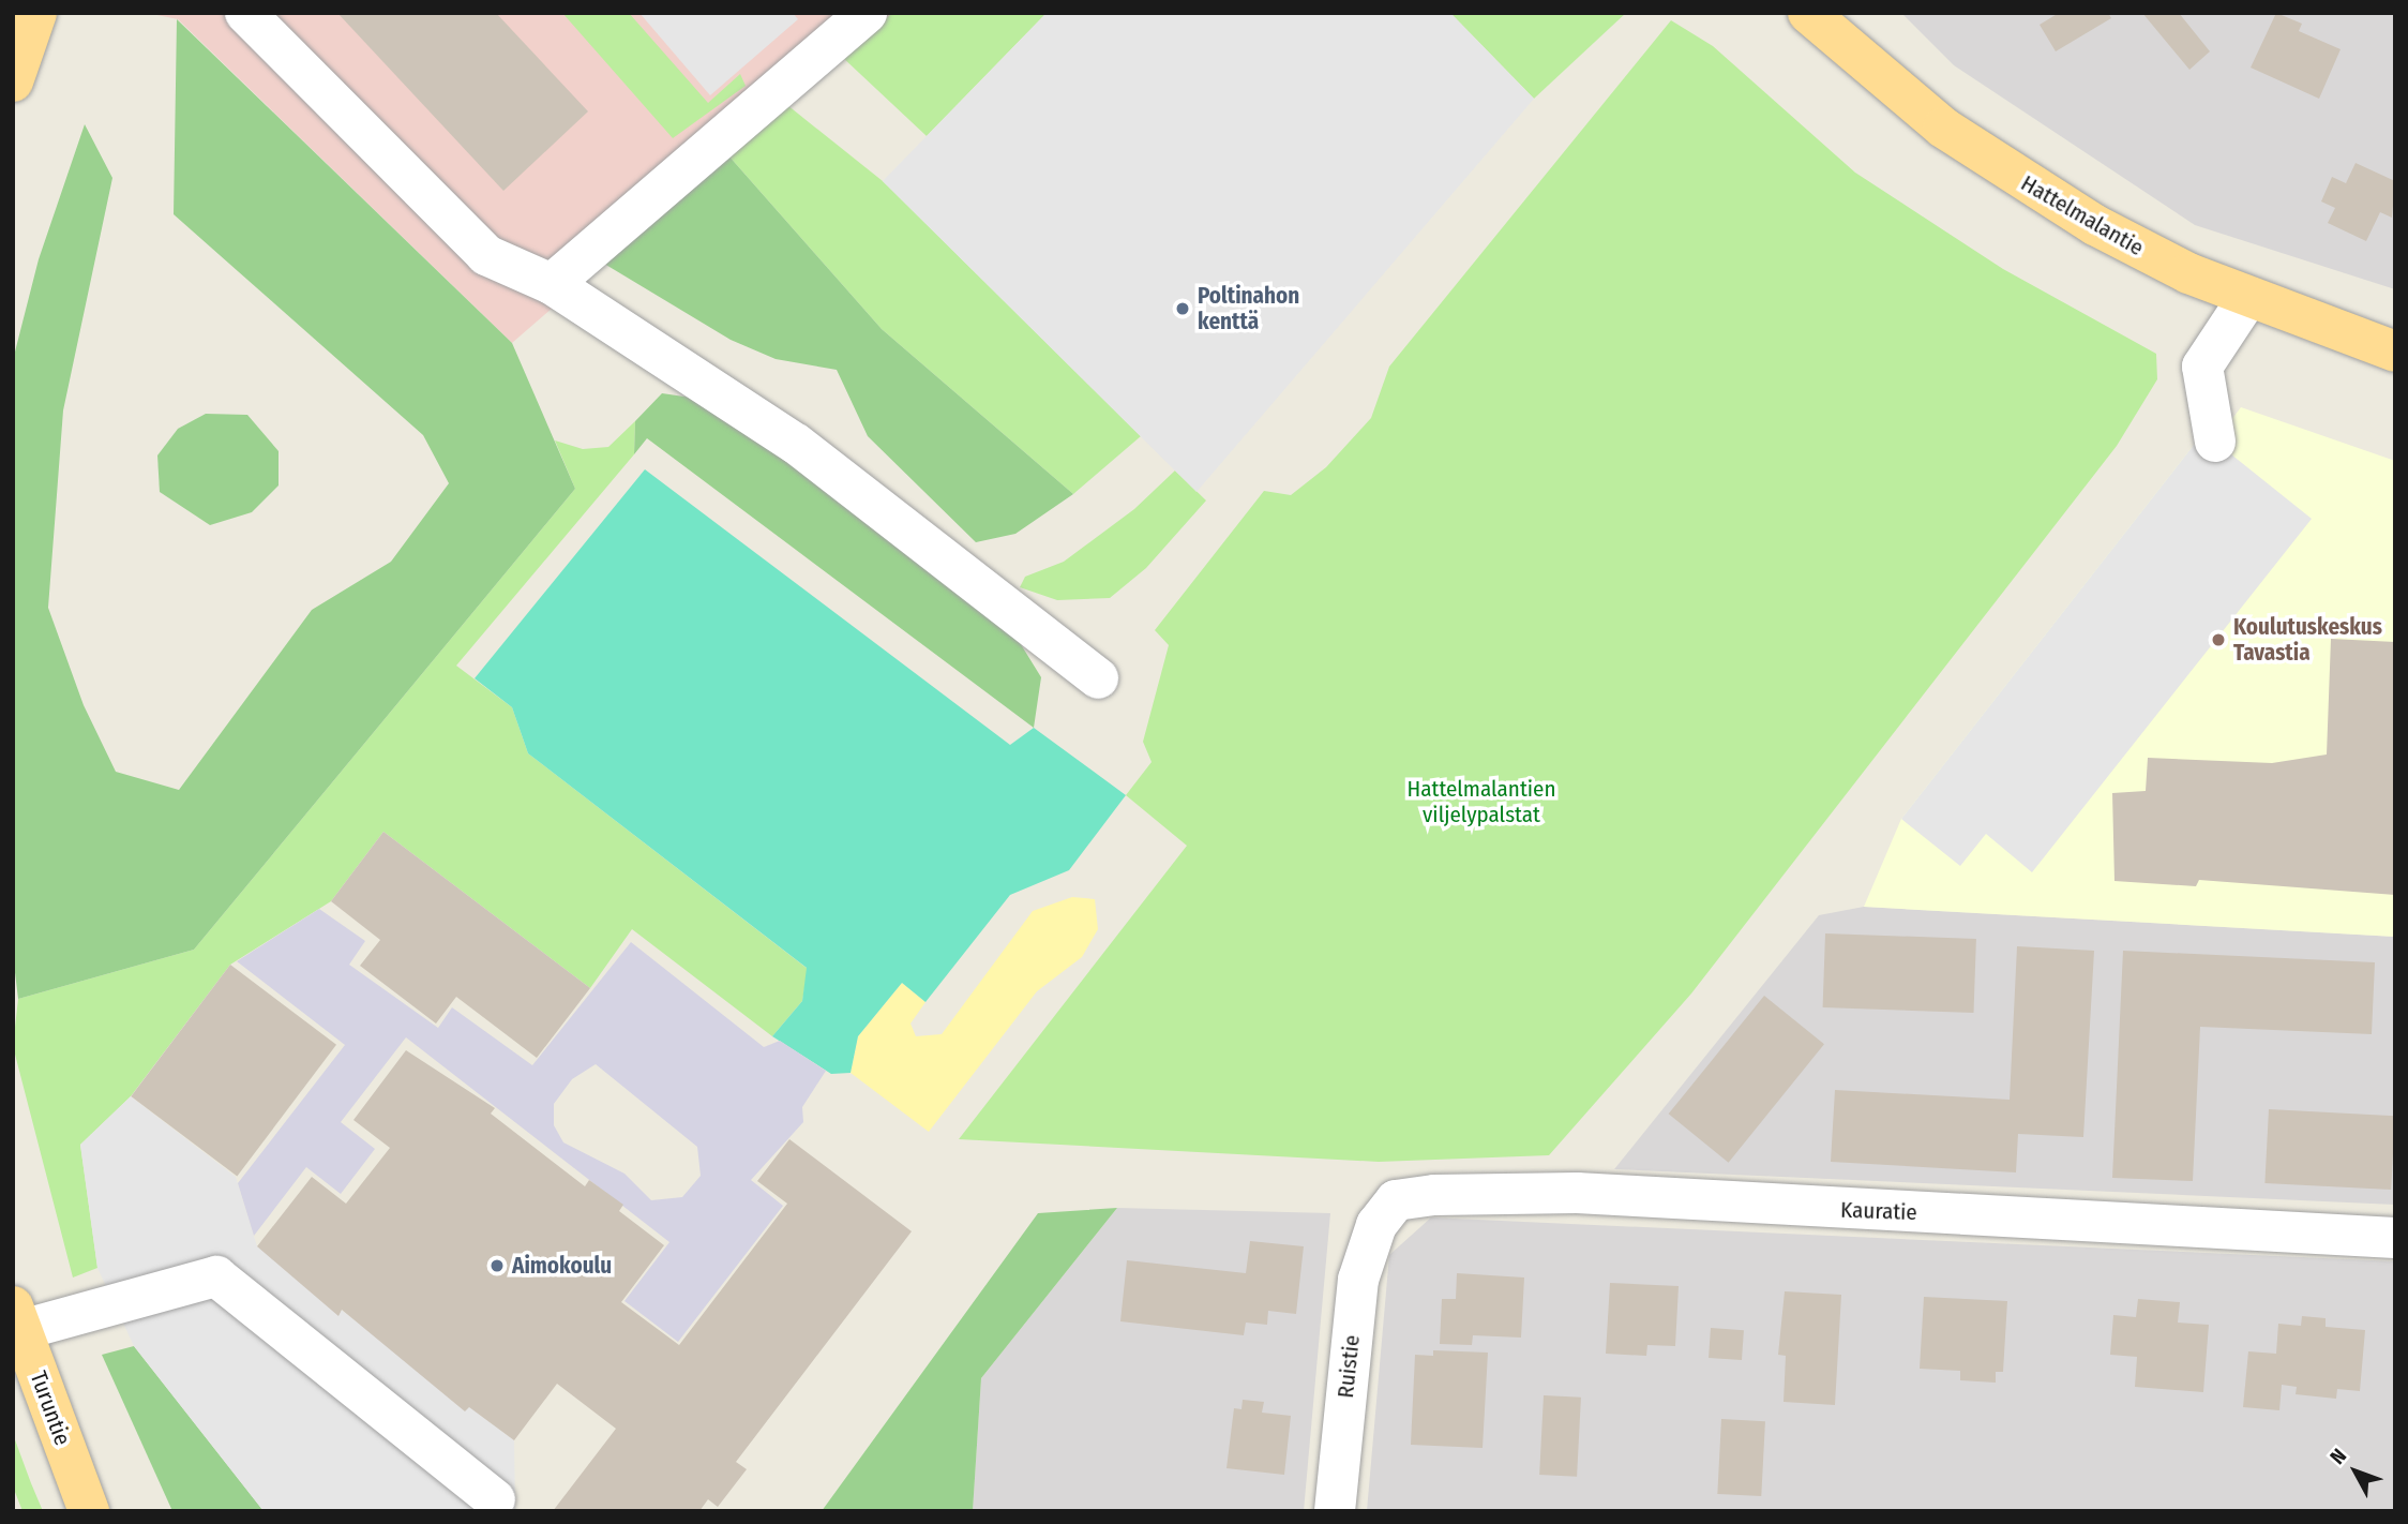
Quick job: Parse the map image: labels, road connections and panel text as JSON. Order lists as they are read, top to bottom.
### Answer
{
  "streets": {
    "main road": ["Hattelmalantie", "Turuntie"],
    "street": ["Kauratie", "Ruistie"]
  },
  "crossings": [
    ["Kauratie", "Ruistie"]
  ],
  "parks": ["Hattelmalantien viljelypalstat"],
  "places": ["Poltinahon kenttä", "Koulutuskeskus Tavastia", "Aimokoulu"],
  "north": "top left"
}
